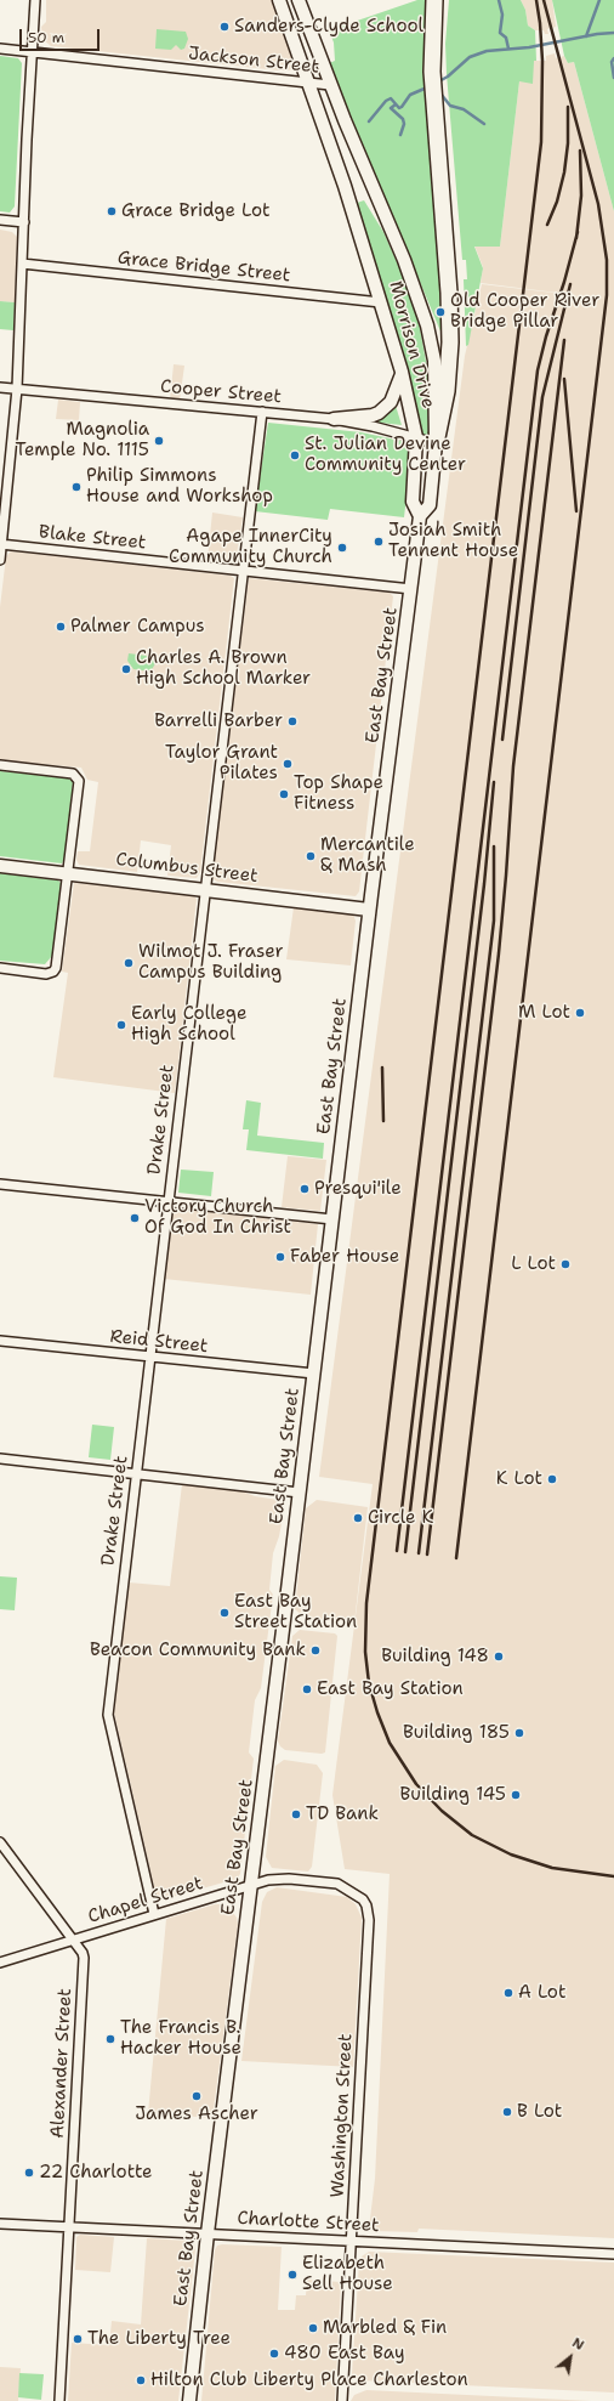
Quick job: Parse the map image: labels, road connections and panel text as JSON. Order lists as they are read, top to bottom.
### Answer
{
  "streets": {
    "main road": ["Morrison Drive", "East Bay Street", "Columbus Street"],
    "street": [
      "Jackson Street",
      "Grace Bridge Street",
      "Cooper Street",
      "Blake Street",
      "Drake Street",
      "Reid Street",
      "Chapel Street",
      "Alexander Street",
      "Washington Street",
      "Charlotte Street"
    ]
  },
  "crossings": [
    ["Jackson Street", "Morrison Drive"],
    ["Grace Bridge Street", "Morrison Drive"],
    ["Morrison Drive", "Cooper Street"],
    ["Morrison Drive", "East Bay Street"],
    ["Cooper Street", "Drake Street"],
    ["Blake Street", "East Bay Street"],
    ["Blake Street", "Drake Street"],
    ["East Bay Street", "Columbus Street"],
    ["East Bay Street", "Reid Street"],
    ["East Bay Street", "Chapel Street"],
    ["East Bay Street", "Charlotte Street"],
    ["Columbus Street", "Drake Street"],
    ["Drake Street", "Reid Street"],
    ["Drake Street", "Chapel Street"],
    ["Chapel Street", "Alexander Street"],
    ["Chapel Street", "Washington Street"],
    ["Alexander Street", "Charlotte Street"],
    ["Washington Street", "Charlotte Street"]
  ],
  "places": [
    "Sanders-Clyde School",
    "Grace Bridge Lot",
    "Old Cooper River Bridge Pillar",
    "Magnolia Temple No. 1115",
    "St. Julian Devine Community Center",
    "Philip Simmons House and Workshop",
    "Josiah Smith Tennent House",
    "Agape InnerCity Community Church",
    "Palmer Campus",
    "Charles A. Brown High School Marker",
    "Barrelli Barber",
    "Taylor Grant Pilates",
    "Top Shape Fitness",
    "Mercantile & Mash",
    "Wilmot J. Fraser Campus Building",
    "M Lot",
    "Early College High School",
    "Presqui'ile",
    "Victory Church Of God In Christ",
    "Faber House",
    "L Lot",
    "K Lot",
    "Circle K",
    "East Bay Street Station",
    "Beacon Community Bank",
    "Building 148",
    "East Bay Station",
    "Building 185",
    "Building 145",
    "TD Bank",
    "A Lot",
    "The Francis B. Hacker House",
    "James Ascher",
    "B Lot",
    "22 Charlotte",
    "Elizabeth Sell House",
    "Marbled & Fin",
    "The Liberty Tree",
    "480 East Bay",
    "Hilton Club Liberty Place Charleston"
  ],
  "scale_bar": "50 m",
  "north": "top right"
}
